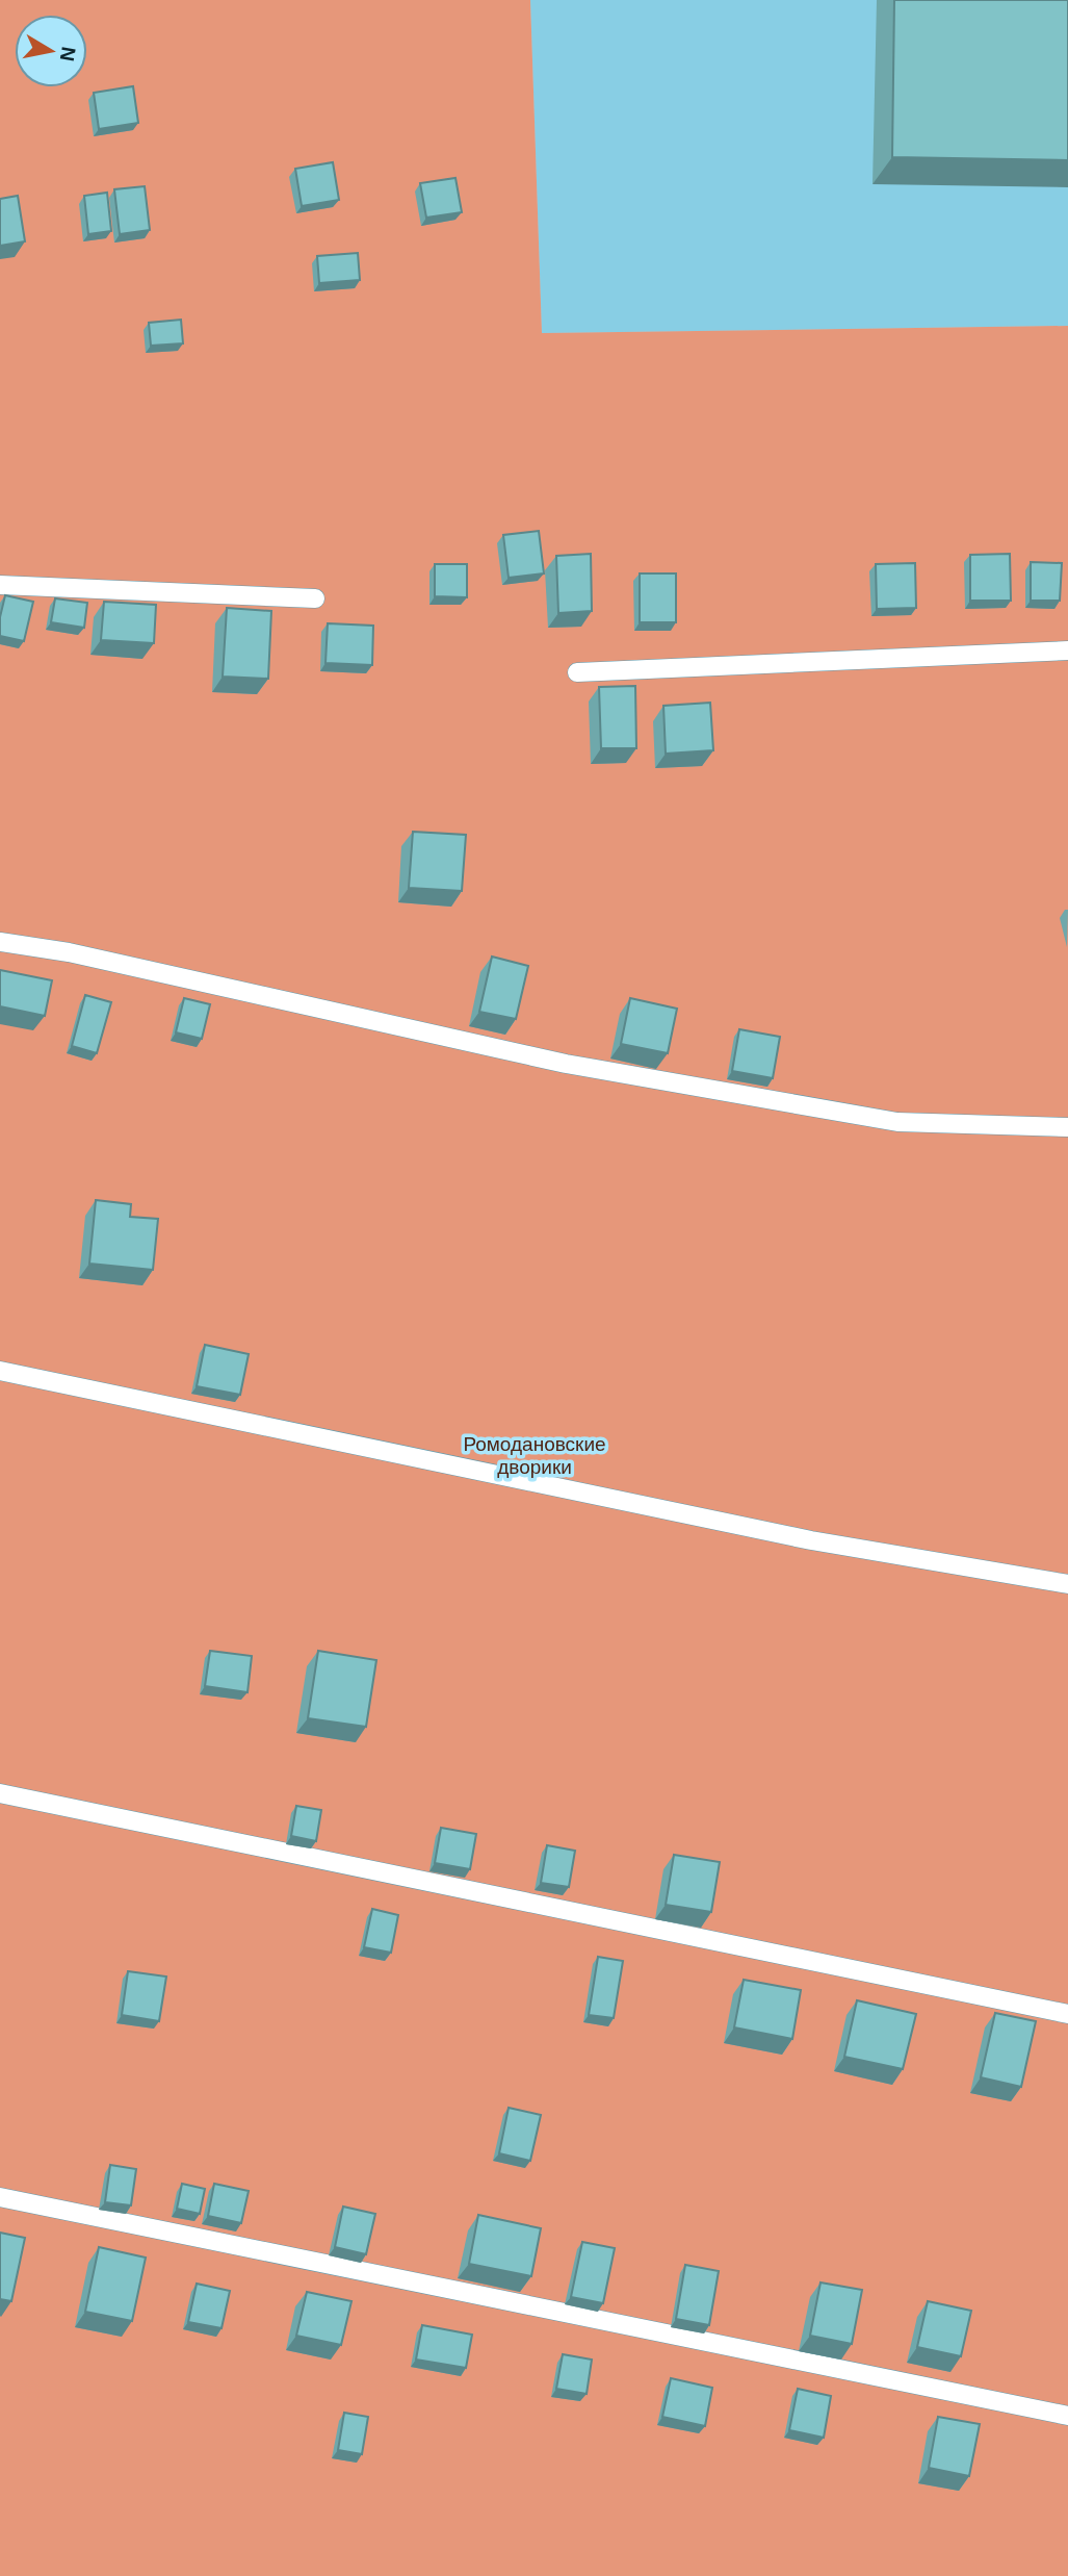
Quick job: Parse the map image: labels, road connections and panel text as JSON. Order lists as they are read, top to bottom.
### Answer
{
  "parks": ["Ромодановские дворики"],
  "north": "right"
}
